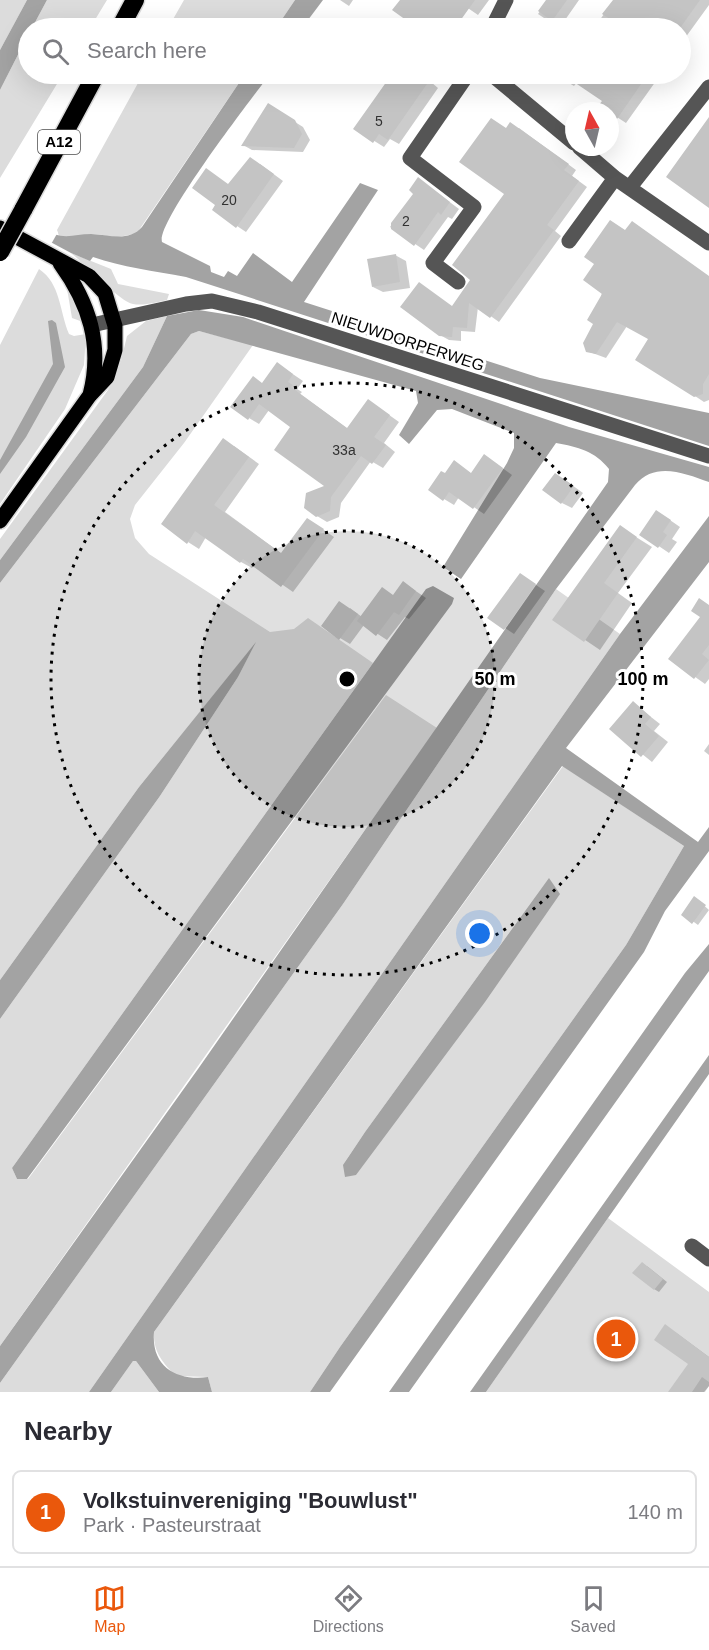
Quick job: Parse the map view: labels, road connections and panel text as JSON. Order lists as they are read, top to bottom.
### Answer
{
  "streets": {
    "highway": ["A12"],
    "street": ["NIEUWDORPERWEG"]
  },
  "house_numbers": [
    "5",
    "20",
    "2",
    "33a"
  ],
  "north": "top",
  "page": {
    "search": "Search here",
    "pins": "1",
    "heading": "Nearby",
    "list": [
      {
        "mark": "1",
        "name": "Volkstuinvereniging \"Bouwlust\"",
        "note": "Park · Pasteurstraat",
        "value": "140 m"
      }
    ],
    "nav": ["Map", "Directions", "Saved"]
  },
  "rings": ["50 m", "100 m"]
}
